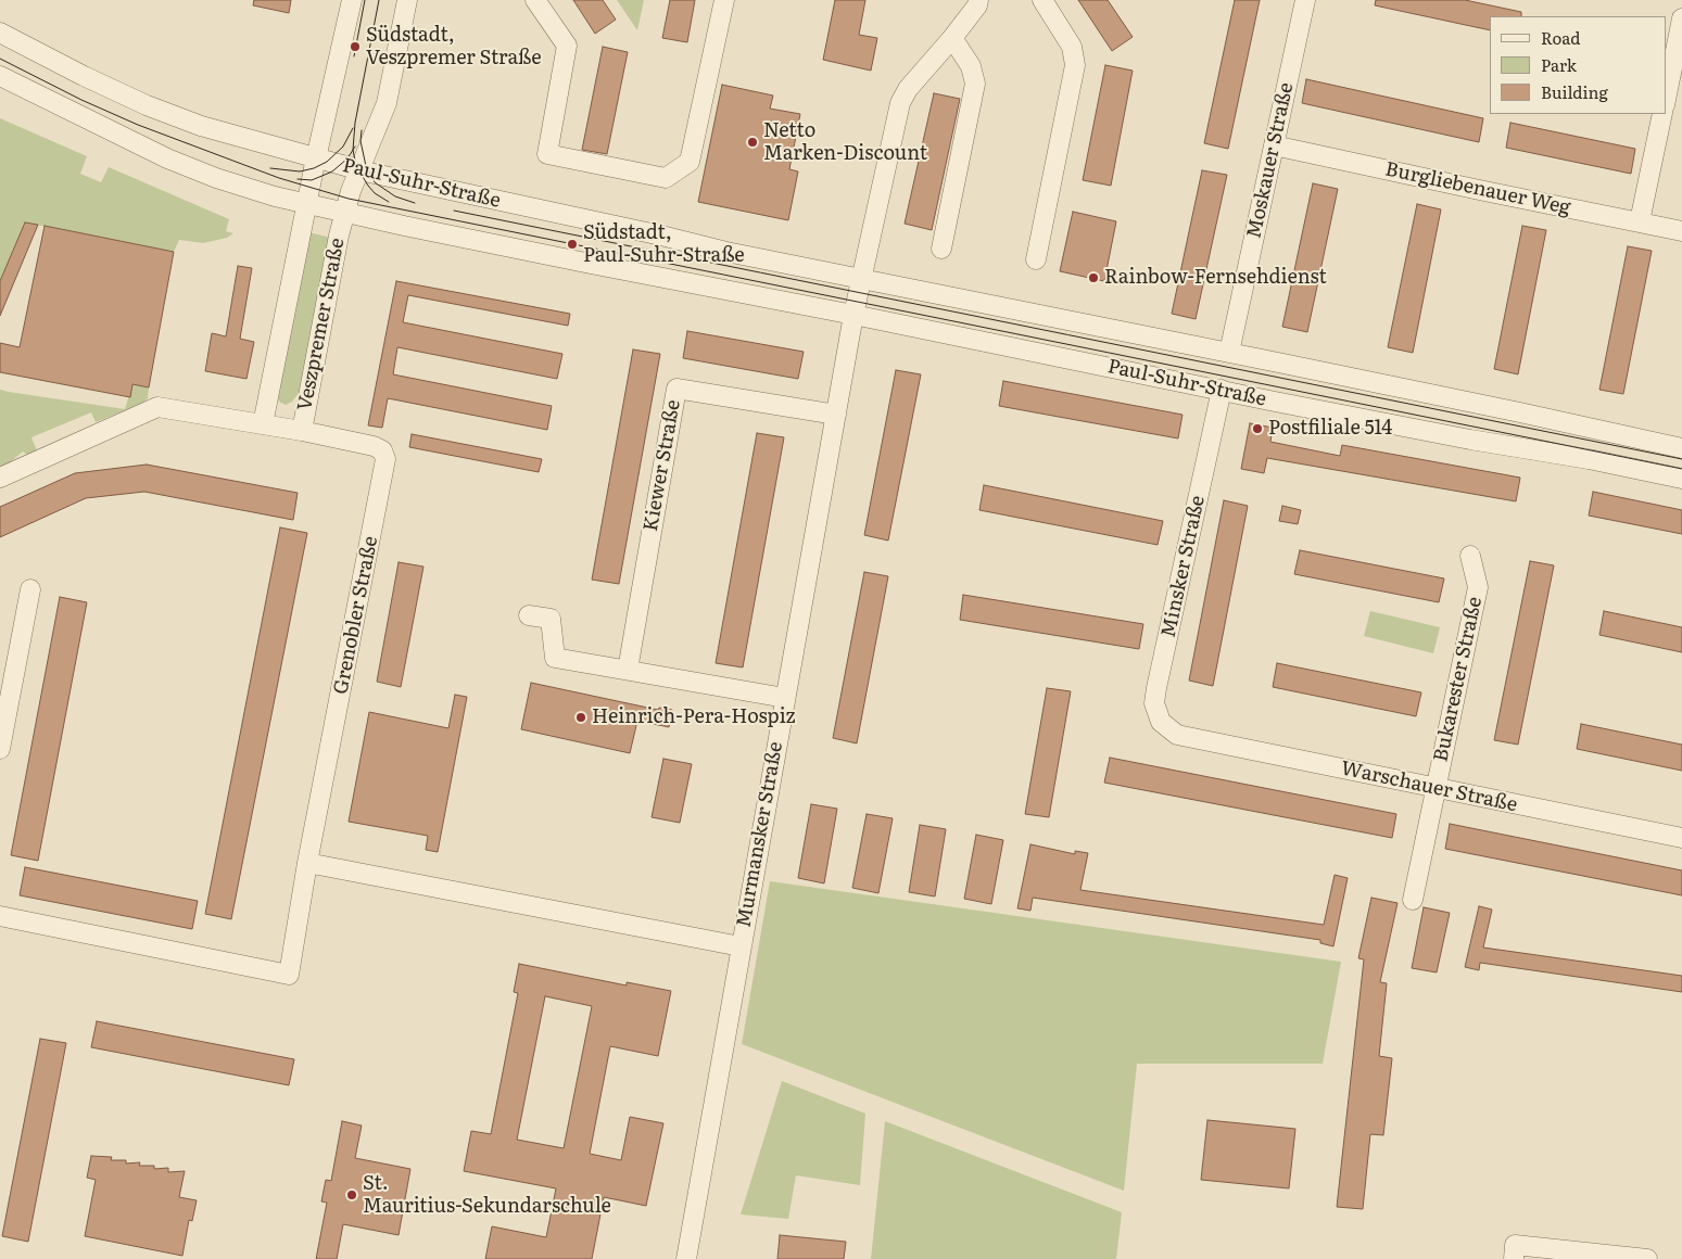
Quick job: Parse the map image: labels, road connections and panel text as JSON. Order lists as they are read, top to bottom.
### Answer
{
  "streets": {
    "street": [
      "Moskauer Straße",
      "Paul-Suhr-Straße",
      "Burgliebenauer Weg",
      "Veszpremer Straße",
      "Kiewer Straße",
      "Minsker Straße",
      "Grenobler Straße",
      "Bukarester Straße",
      "Warschauer Straße",
      "Murmansker Straße"
    ]
  },
  "crossings": [
    ["Moskauer Straße", "Paul-Suhr-Straße"],
    ["Moskauer Straße", "Burgliebenauer Weg"],
    ["Paul-Suhr-Straße", "Veszpremer Straße"],
    ["Paul-Suhr-Straße", "Minsker Straße"],
    ["Paul-Suhr-Straße", "Murmansker Straße"],
    ["Veszpremer Straße", "Grenobler Straße"],
    ["Kiewer Straße", "Murmansker Straße"],
    ["Minsker Straße", "Warschauer Straße"],
    ["Bukarester Straße", "Warschauer Straße"]
  ],
  "places": [
    "Südstadt, Veszpremer Straße",
    "Netto Marken-Discount",
    "Südstadt, Paul-Suhr-Straße",
    "Rainbow-Fernsehdienst",
    "Postfiliale 514",
    "Heinrich-Pera-Hospiz",
    "St. Mauritius-Sekundarschule"
  ],
  "legend": ["Road", "Park", "Building"]
}
